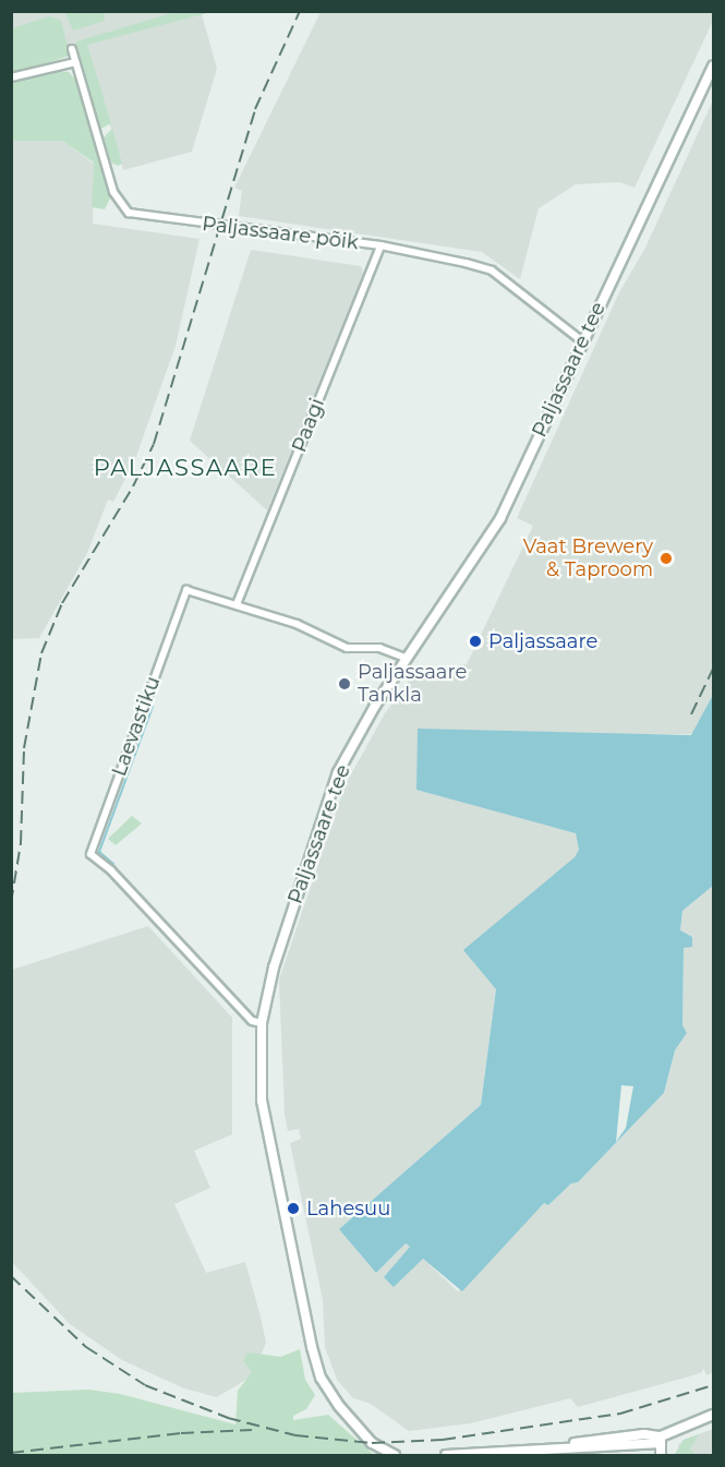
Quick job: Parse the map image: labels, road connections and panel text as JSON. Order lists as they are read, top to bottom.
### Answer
{
  "streets": {
    "street": [
      "Paljassaare põik",
      "Paljassaare tee",
      "Paagi",
      "Laevastiku"
    ]
  },
  "crossings": [
    ["Paljassaare põik", "Paljassaare tee"],
    ["Paljassaare põik", "Paagi"],
    ["Paljassaare tee", "Laevastiku"],
    ["Paagi", "Laevastiku"]
  ],
  "districts": ["PALJASSAARE"],
  "places": [
    "Vaat Brewery & Taproom",
    "Paljassaare",
    "Paljassaare Tankla",
    "Lahesuu"
  ]
}
